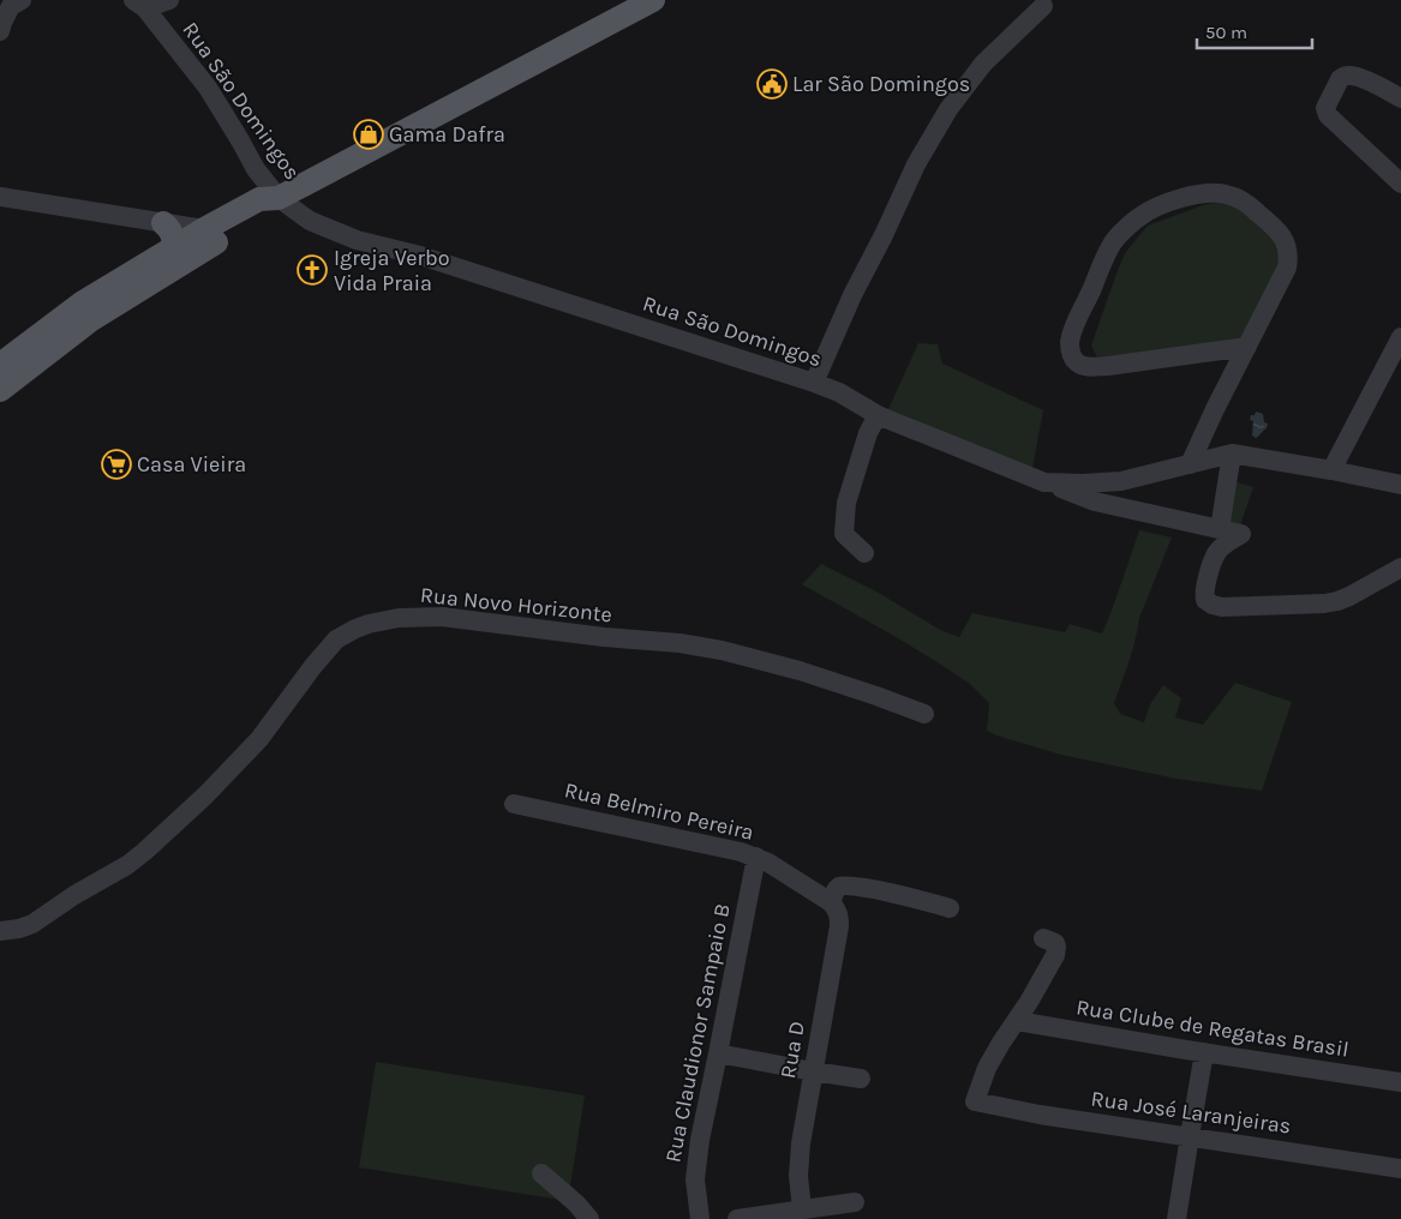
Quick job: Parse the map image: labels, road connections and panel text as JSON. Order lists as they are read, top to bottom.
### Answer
{
  "streets": {
    "street": [
      "Rua São Domingos",
      "Rua Novo Horizonte",
      "Rua Belmiro Pereira",
      "Rua Clube de Regatas Brasil",
      "Rua Claudionor Sampaio B",
      "Rua D",
      "Rua José Laranjeiras"
    ]
  },
  "crossings": [
    ["Rua Belmiro Pereira", "Rua Claudionor Sampaio B"],
    ["Rua Belmiro Pereira", "Rua D"],
    ["Rua Clube de Regatas Brasil", "Rua José Laranjeiras"]
  ],
  "places": {
    "public building": ["Lar São Domingos"],
    "shop": ["Gama Dafra"],
    "church": ["Igreja Verbo Vida Praia"],
    "supermarket": ["Casa Vieira"]
  },
  "scale_bar": "50 m"
}
